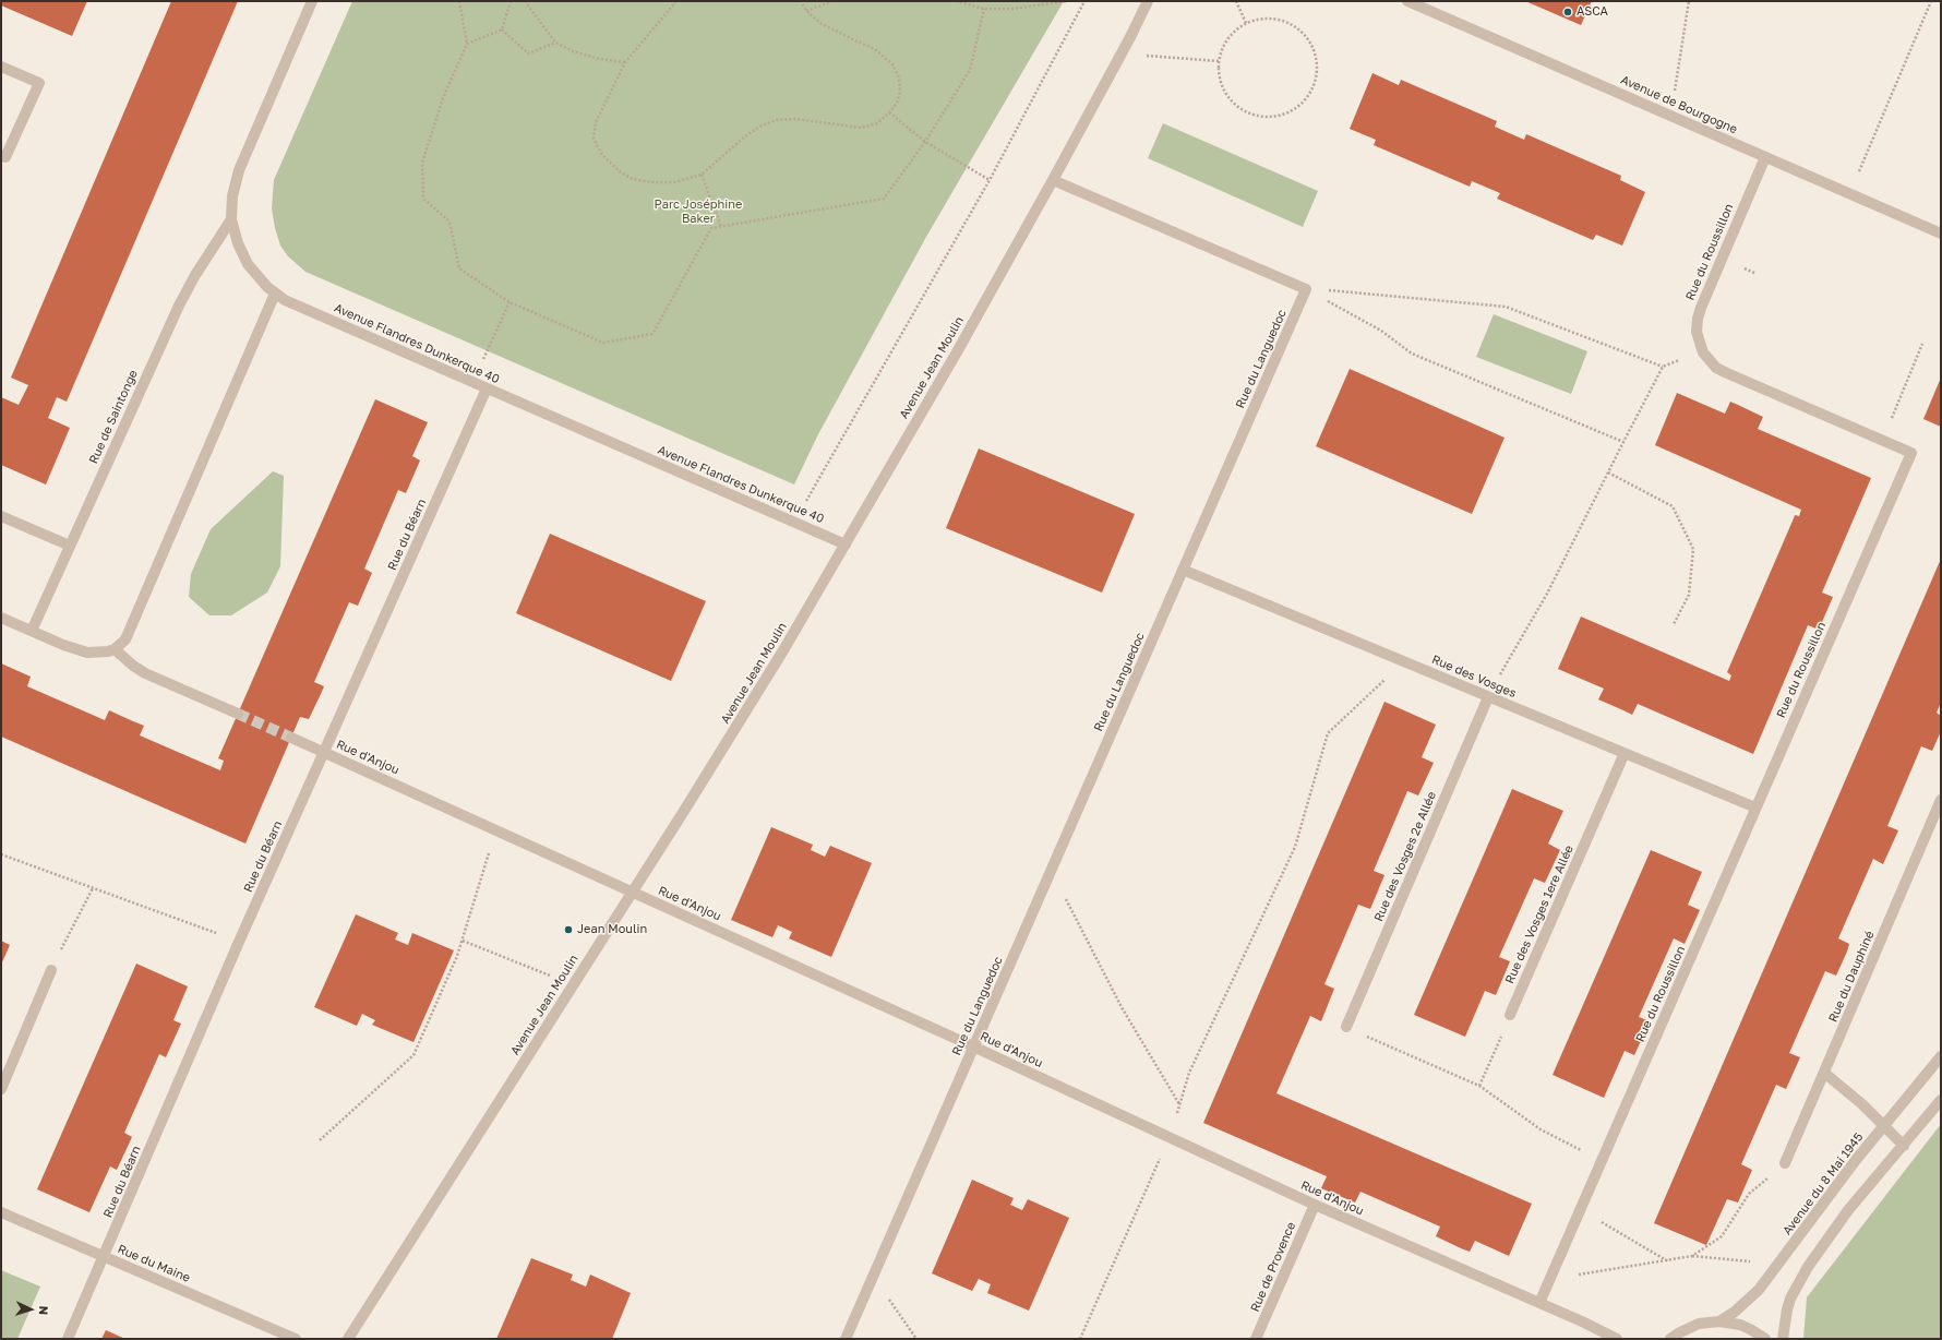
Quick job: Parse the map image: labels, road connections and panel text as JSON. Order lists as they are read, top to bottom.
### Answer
{
  "streets": {
    "street": [
      "Avenue de Bourgogne",
      "Rue du Roussillon",
      "Avenue Flandres Dunkerque 40",
      "Rue du Languedoc",
      "Avenue Jean Moulin",
      "Rue de Saintonge",
      "Rue du Béarn",
      "Rue des Vosges",
      "Rue d'Anjou",
      "Rue des Vosges 2e Allée",
      "Rue des Vosges 1ere Allée",
      "Rue du Dauphiné",
      "Avenue du 8 Mai 1945",
      "Rue du Maine",
      "Rue de Provence"
    ]
  },
  "crossings": [
    ["Avenue de Bourgogne", "Rue du Roussillon"],
    ["Rue du Roussillon", "Rue des Vosges"],
    ["Rue du Roussillon", "Rue d'Anjou"],
    ["Avenue Flandres Dunkerque 40", "Avenue Jean Moulin"],
    ["Avenue Flandres Dunkerque 40", "Rue de Saintonge"],
    ["Avenue Flandres Dunkerque 40", "Rue du Béarn"],
    ["Rue du Languedoc", "Rue des Vosges"],
    ["Rue du Languedoc", "Rue d'Anjou"],
    ["Avenue Jean Moulin", "Rue d'Anjou"],
    ["Rue du Béarn", "Rue d'Anjou"],
    ["Rue du Béarn", "Rue du Maine"],
    ["Rue des Vosges", "Rue des Vosges 2e Allée"],
    ["Rue des Vosges", "Rue des Vosges 1ere Allée"],
    ["Rue d'Anjou", "Rue de Provence"]
  ],
  "parks": ["Parc Joséphine Baker"],
  "places": ["ASCA", "Jean Moulin"],
  "north": "right"
}
